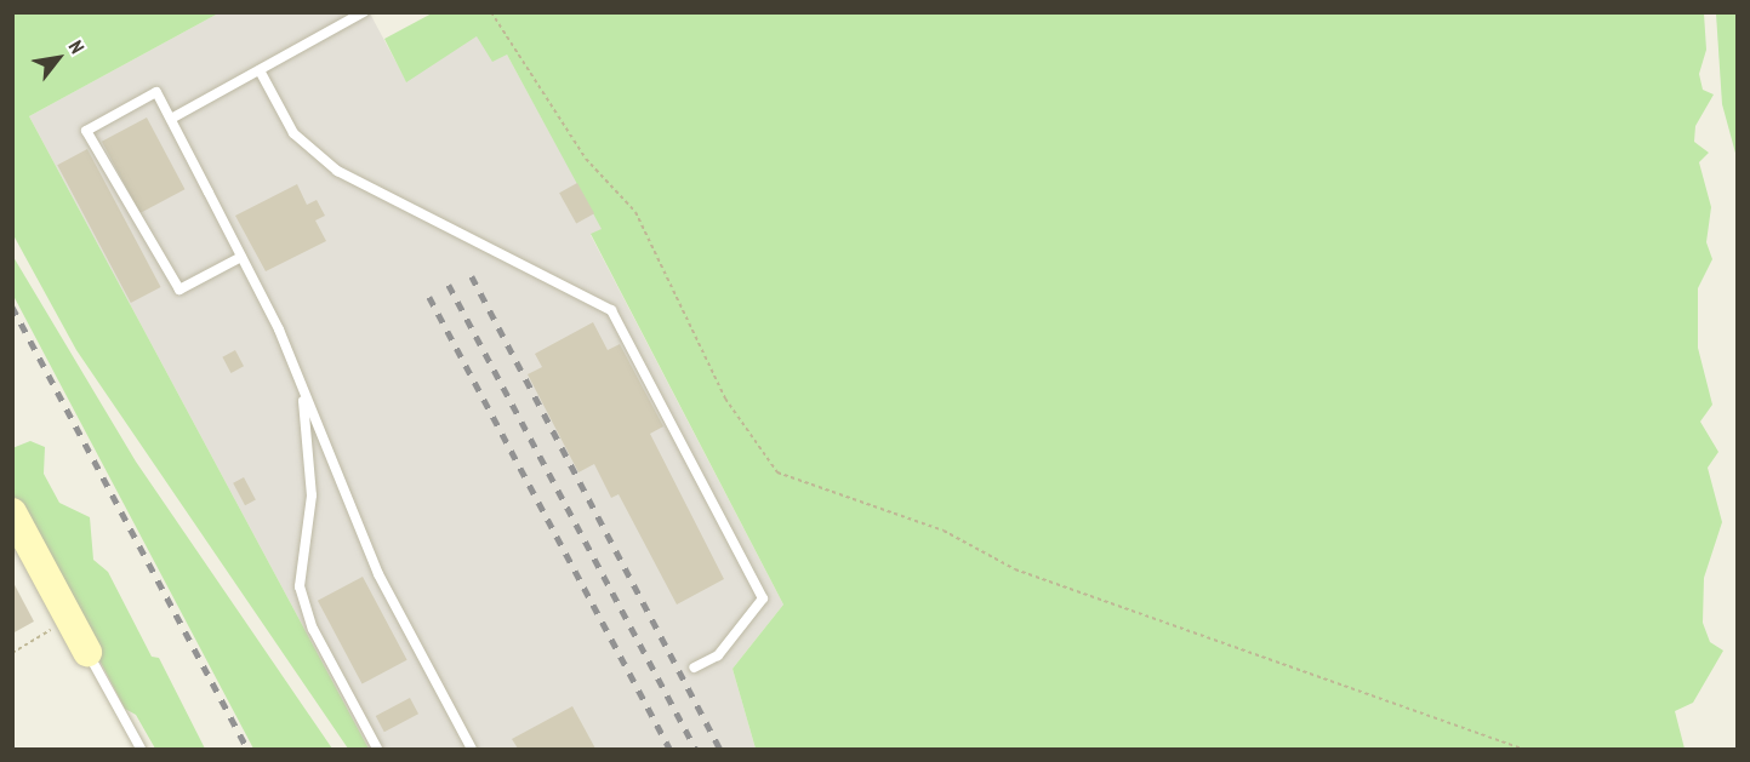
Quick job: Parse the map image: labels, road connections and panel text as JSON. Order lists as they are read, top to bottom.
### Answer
{
  "north": "top right"
}
